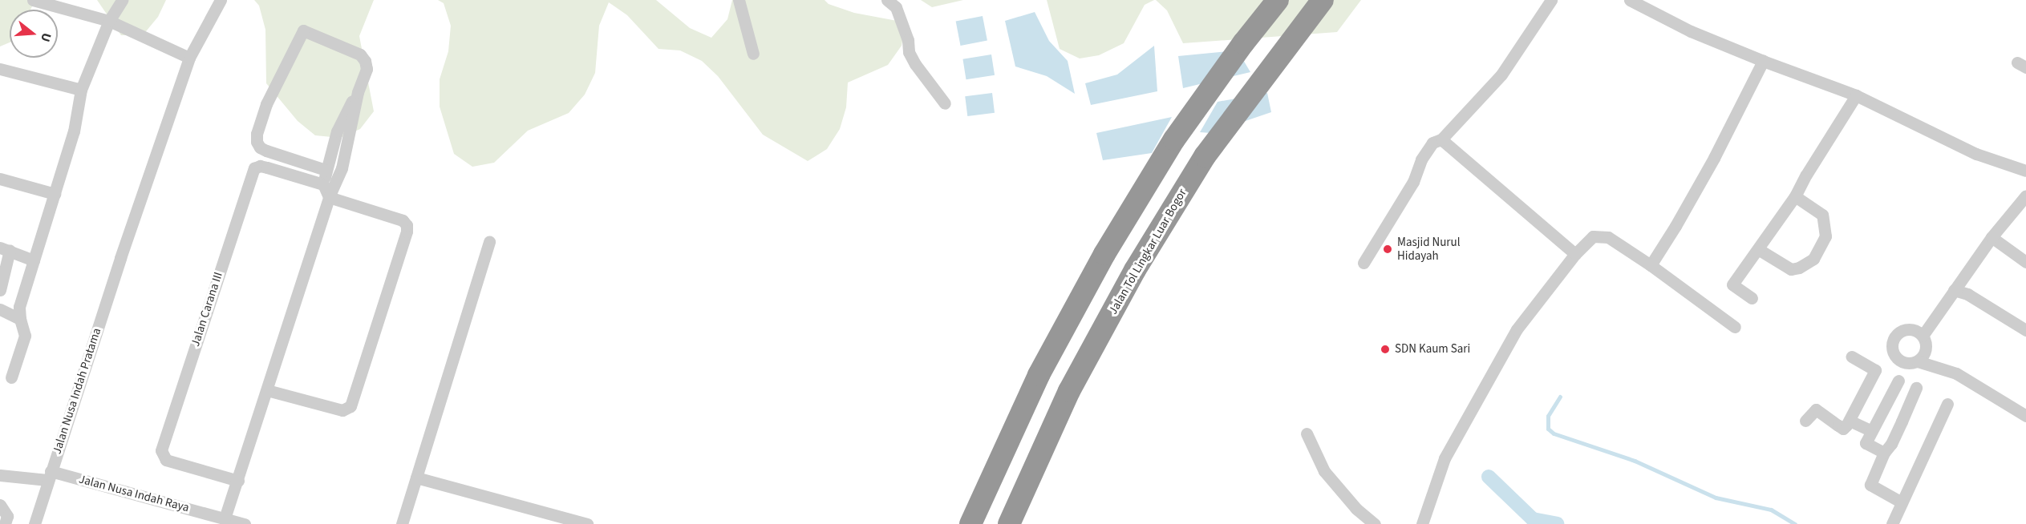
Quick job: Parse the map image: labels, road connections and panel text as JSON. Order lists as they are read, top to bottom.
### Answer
{
  "streets": {
    "highway": ["Jalan Tol Lingkar Luar Bogor"],
    "street": ["Jalan Carana III", "Jalan Nusa Indah Pratama", "Jalan Nusa Indah Raya"]
  },
  "crossings": [
    ["Jalan Nusa Indah Pratama", "Jalan Nusa Indah Raya"]
  ],
  "places": ["Masjid Nurul Hidayah", "SDN Kaum Sari"],
  "north": "right"
}
